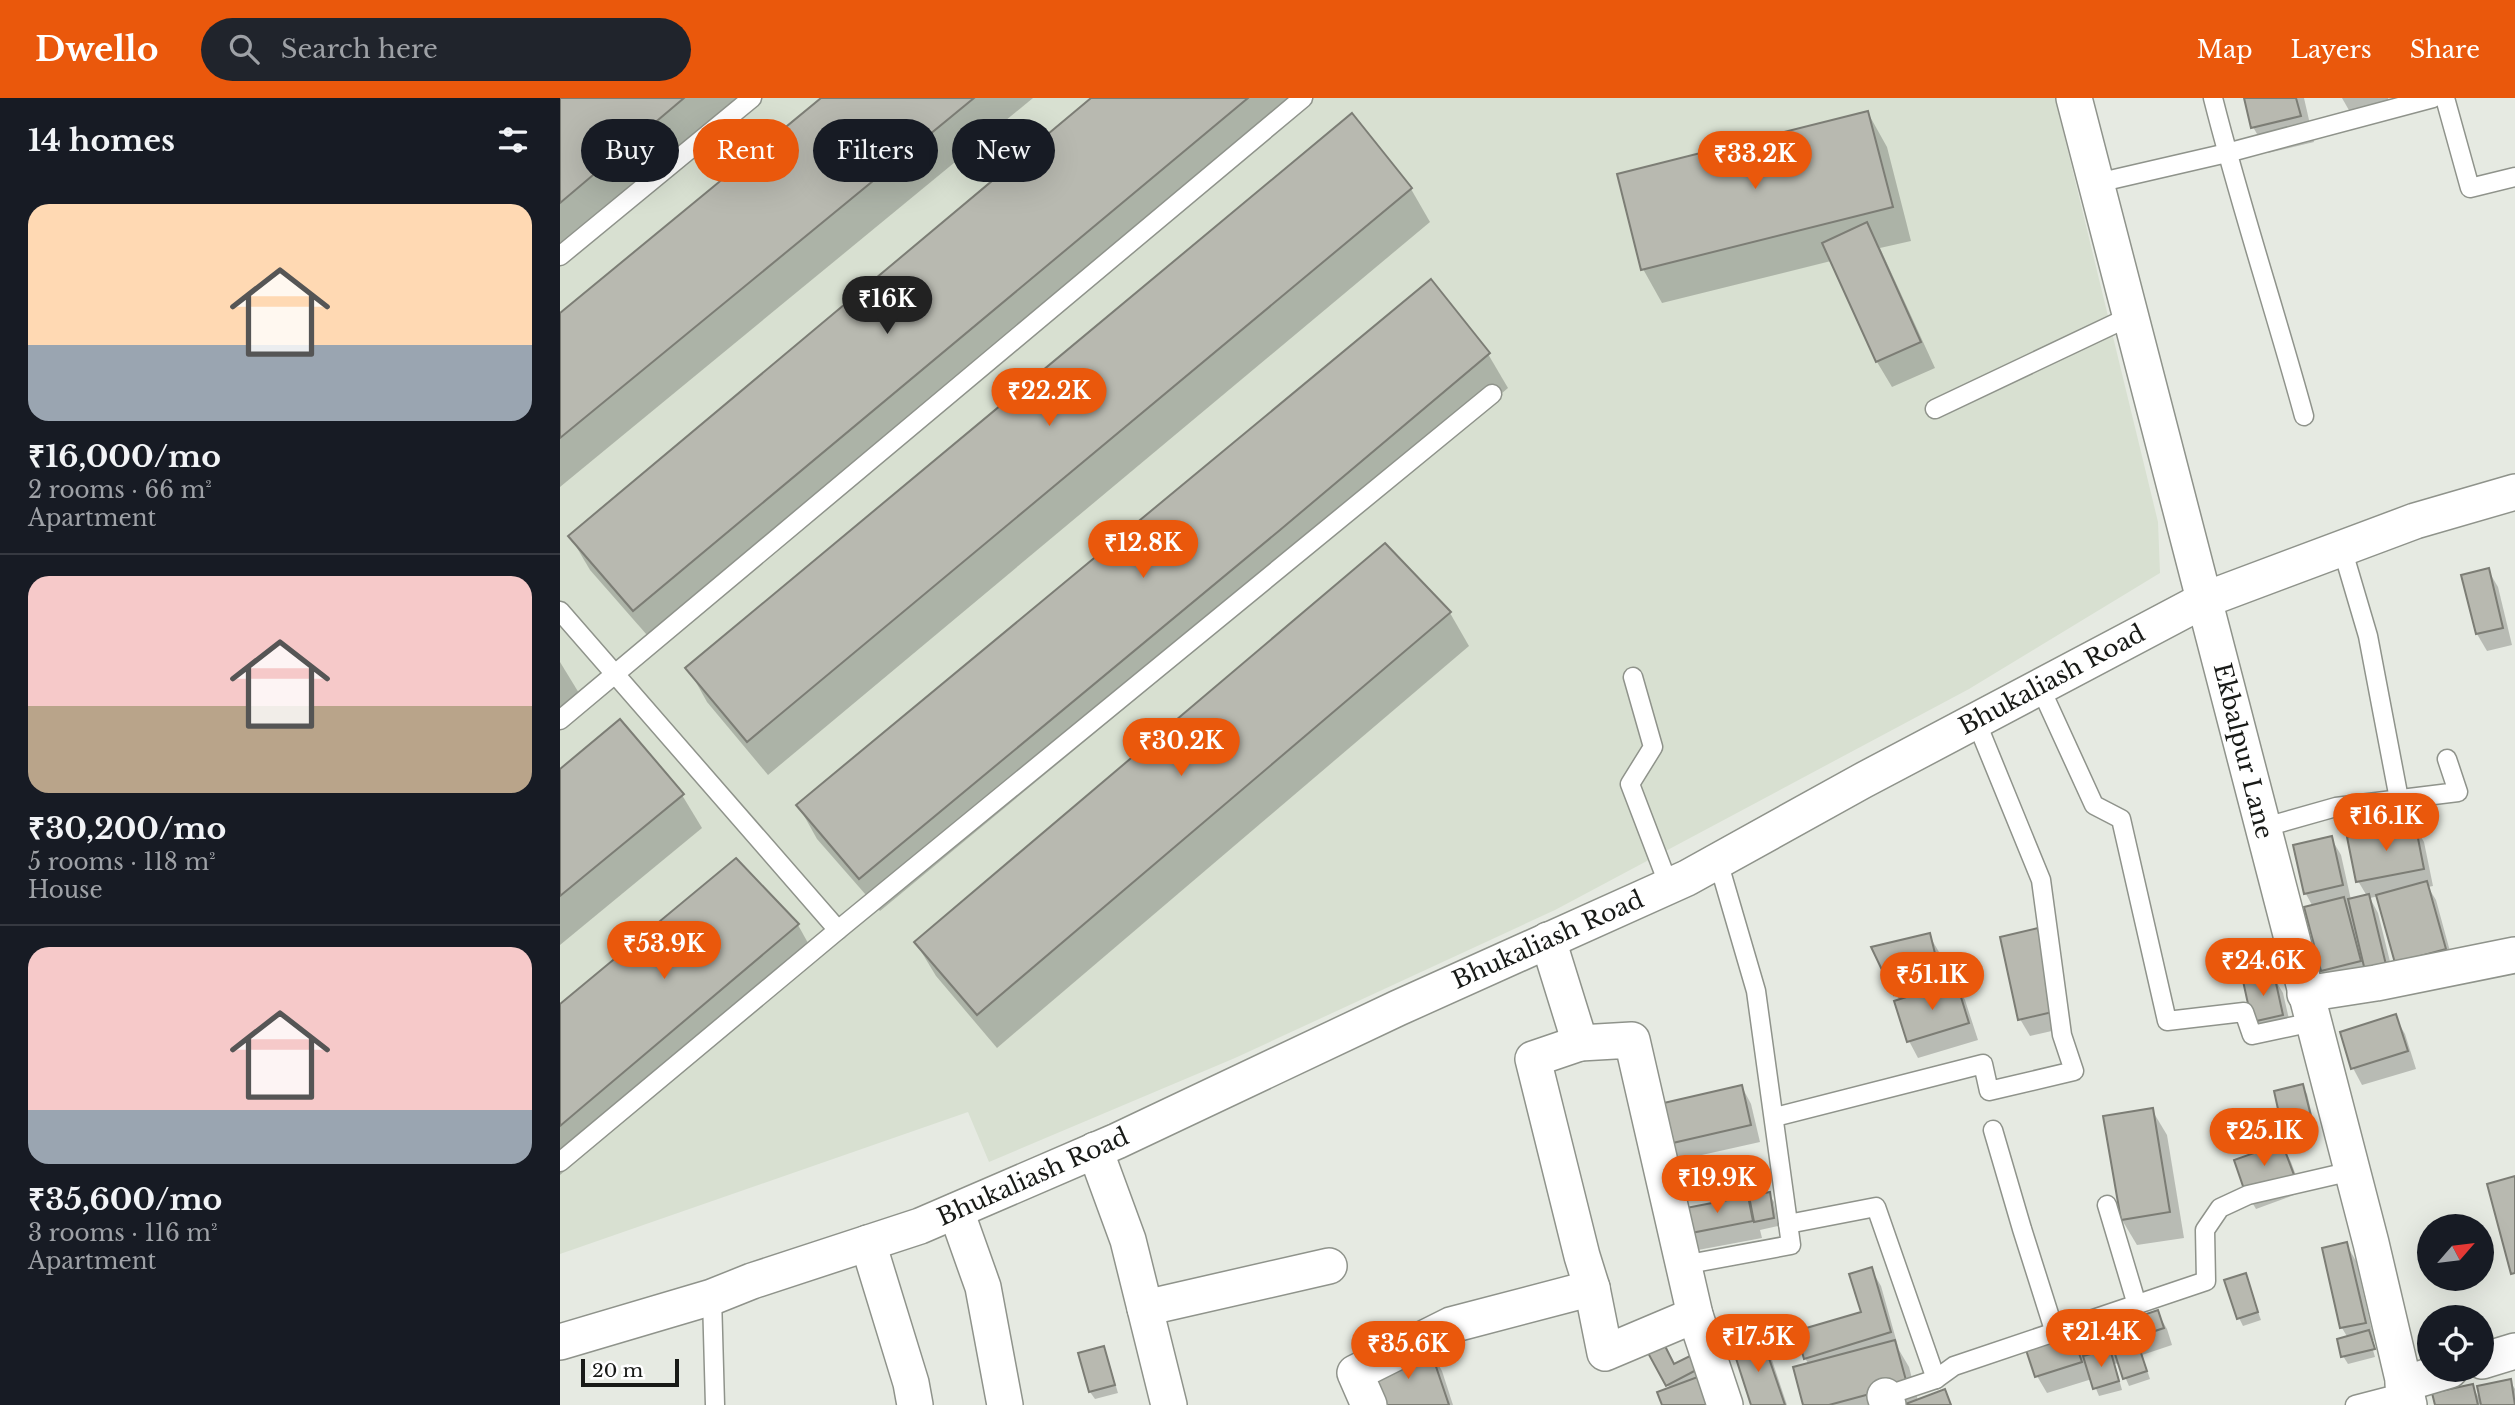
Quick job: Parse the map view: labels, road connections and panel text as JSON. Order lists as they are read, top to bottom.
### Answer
{
  "streets": {
    "street": ["Bhukaliash Road", "Ekbalpur Lane"]
  },
  "crossings": [
    ["Bhukaliash Road", "Ekbalpur Lane"]
  ],
  "scale_bar": "20 m",
  "north": "top right",
  "page": {
    "header": "Dwello",
    "search": "Search here",
    "nav": ["Map", "Layers", "Share"],
    "heading": "14 homes",
    "chip": [
      "Buy",
      "Rent",
      "Filters",
      "New"
    ],
    "price": [
      "₹33.2K",
      "₹16K",
      "₹22.2K",
      "₹12.8K",
      "₹30.2K",
      "₹16.1K",
      "₹53.9K",
      "₹24.6K",
      "₹51.1K",
      "₹25.1K",
      "₹19.9K",
      "₹21.4K",
      "₹17.5K",
      "₹35.6K"
    ],
    "list": [
      {
        "name": "₹16,000/mo",
        "note": "2 rooms · 66 m² · Apartment"
      },
      {
        "name": "₹30,200/mo",
        "note": "5 rooms · 118 m² · House"
      },
      {
        "name": "₹35,600/mo",
        "note": "3 rooms · 116 m² · Apartment"
      }
    ],
    "scale": "20 m"
  }
}
